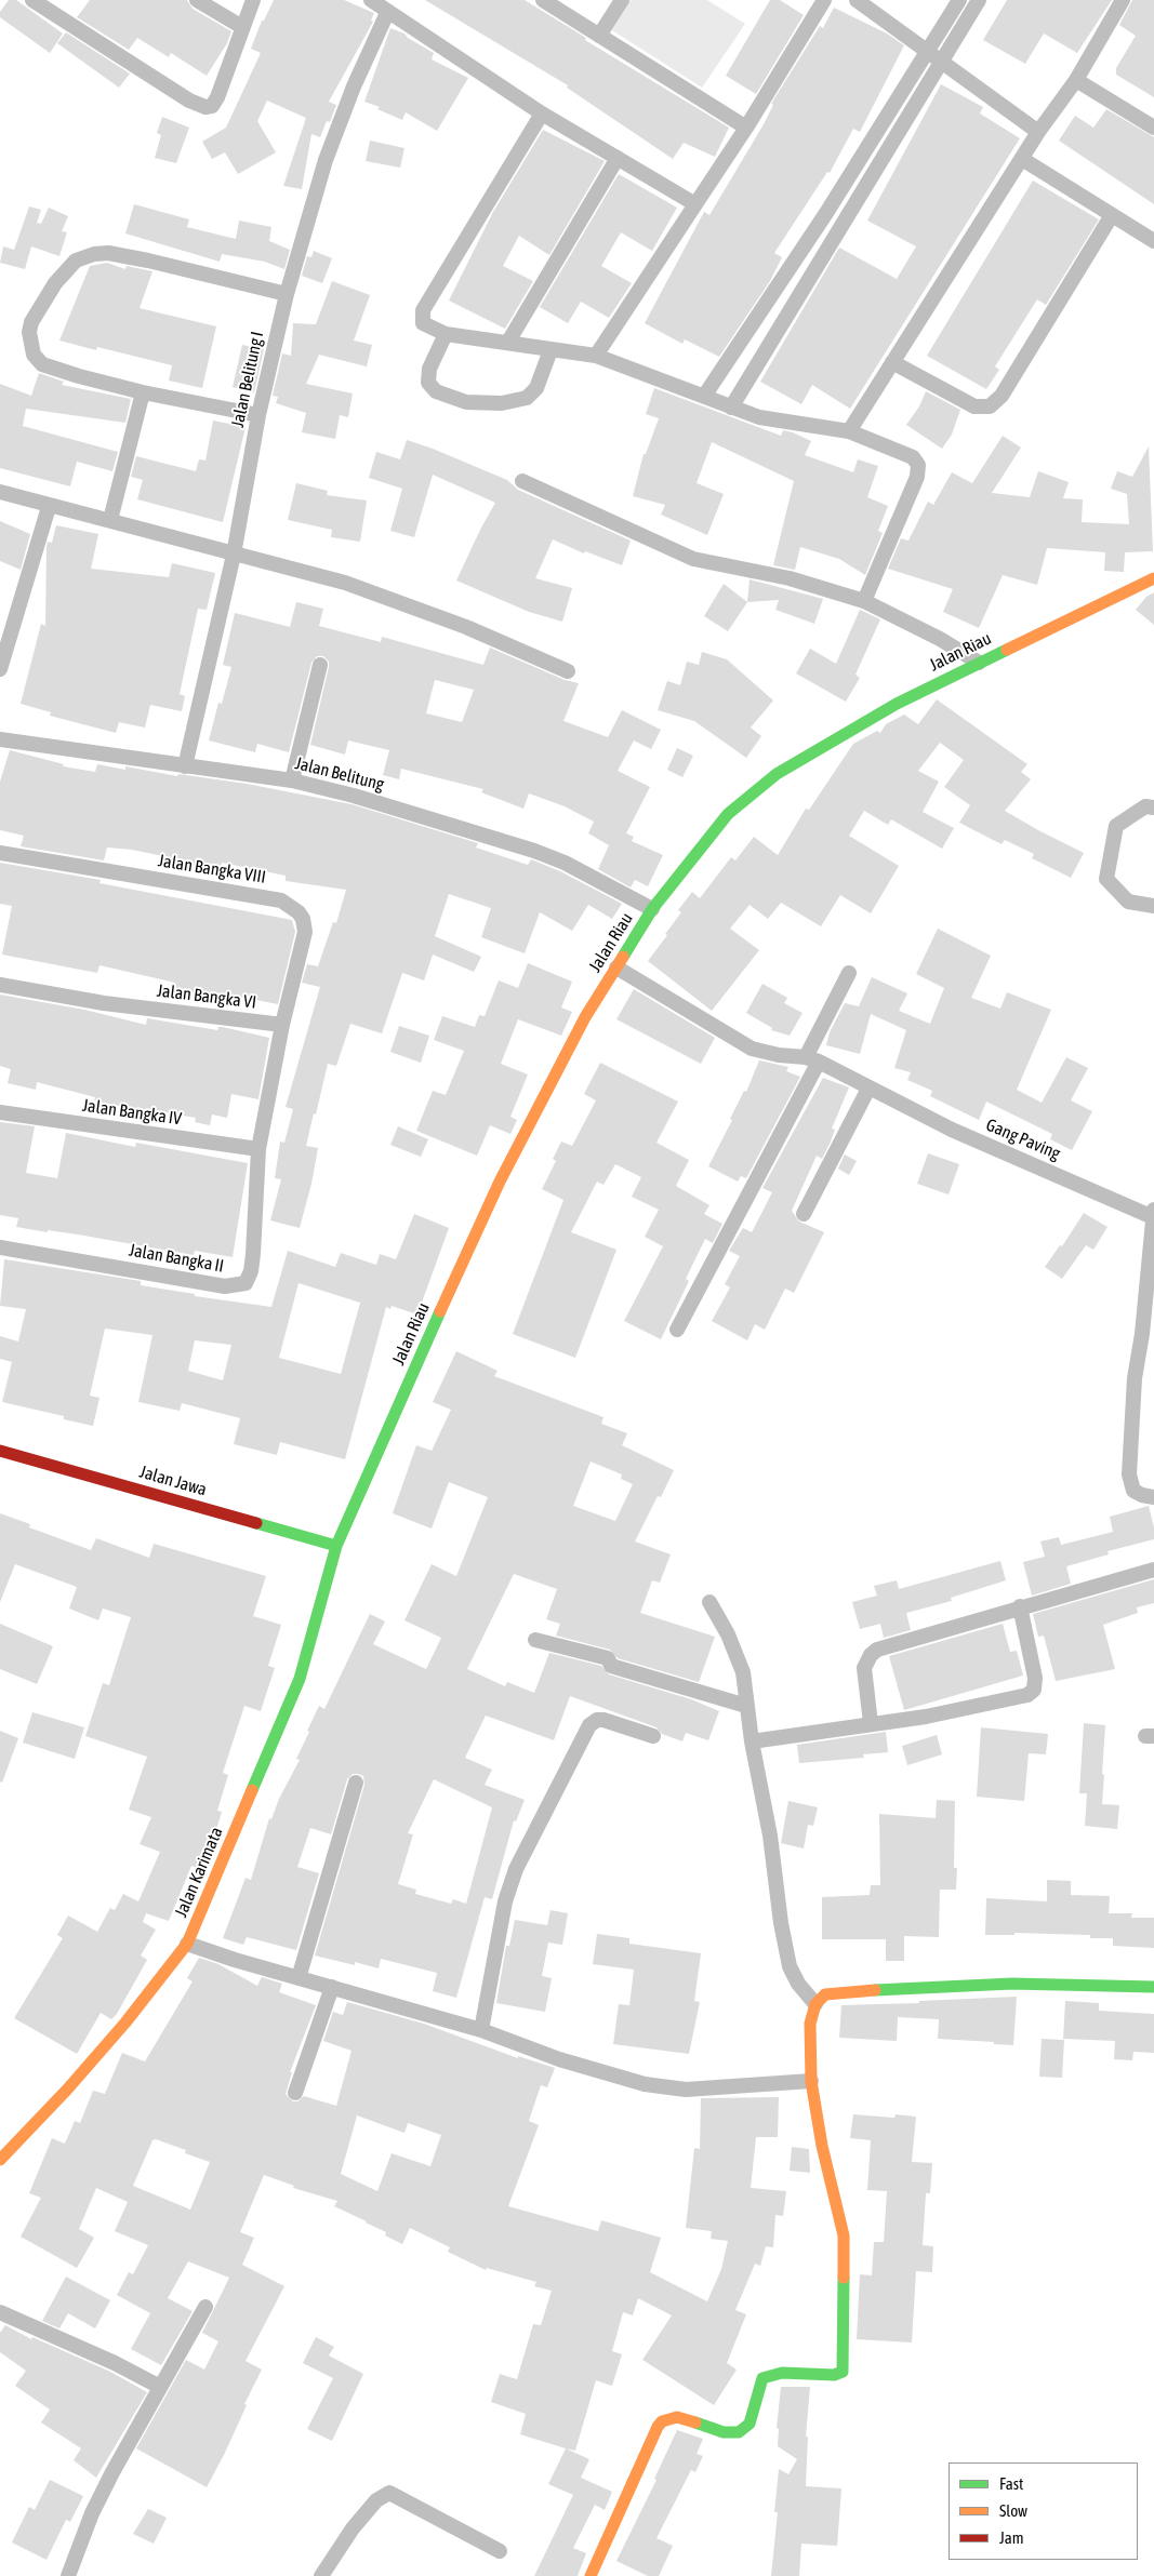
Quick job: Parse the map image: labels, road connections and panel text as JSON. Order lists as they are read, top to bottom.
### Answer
{
  "streets": {
    "main road": ["Jalan Riau", "Jalan Jawa", "Jalan Karimata"],
    "street": [
      "Jalan Belitung I",
      "Jalan Belitung",
      "Jalan Bangka VIII",
      "Jalan Bangka VI",
      "Jalan Bangka IV",
      "Gang Paving",
      "Jalan Bangka II"
    ]
  },
  "crossings": [
    ["Jalan Belitung I", "Jalan Belitung"],
    ["Jalan Riau", "Jalan Belitung"],
    ["Jalan Riau", "Gang Paving"],
    ["Jalan Riau", "Jalan Jawa"],
    ["Jalan Riau", "Jalan Karimata"],
    ["Jalan Bangka VIII", "Jalan Bangka VI"],
    ["Jalan Bangka IV", "Jalan Bangka II"],
    ["Jalan Jawa", "Jalan Karimata"]
  ],
  "legend": ["Fast", "Slow", "Jam"]
}
